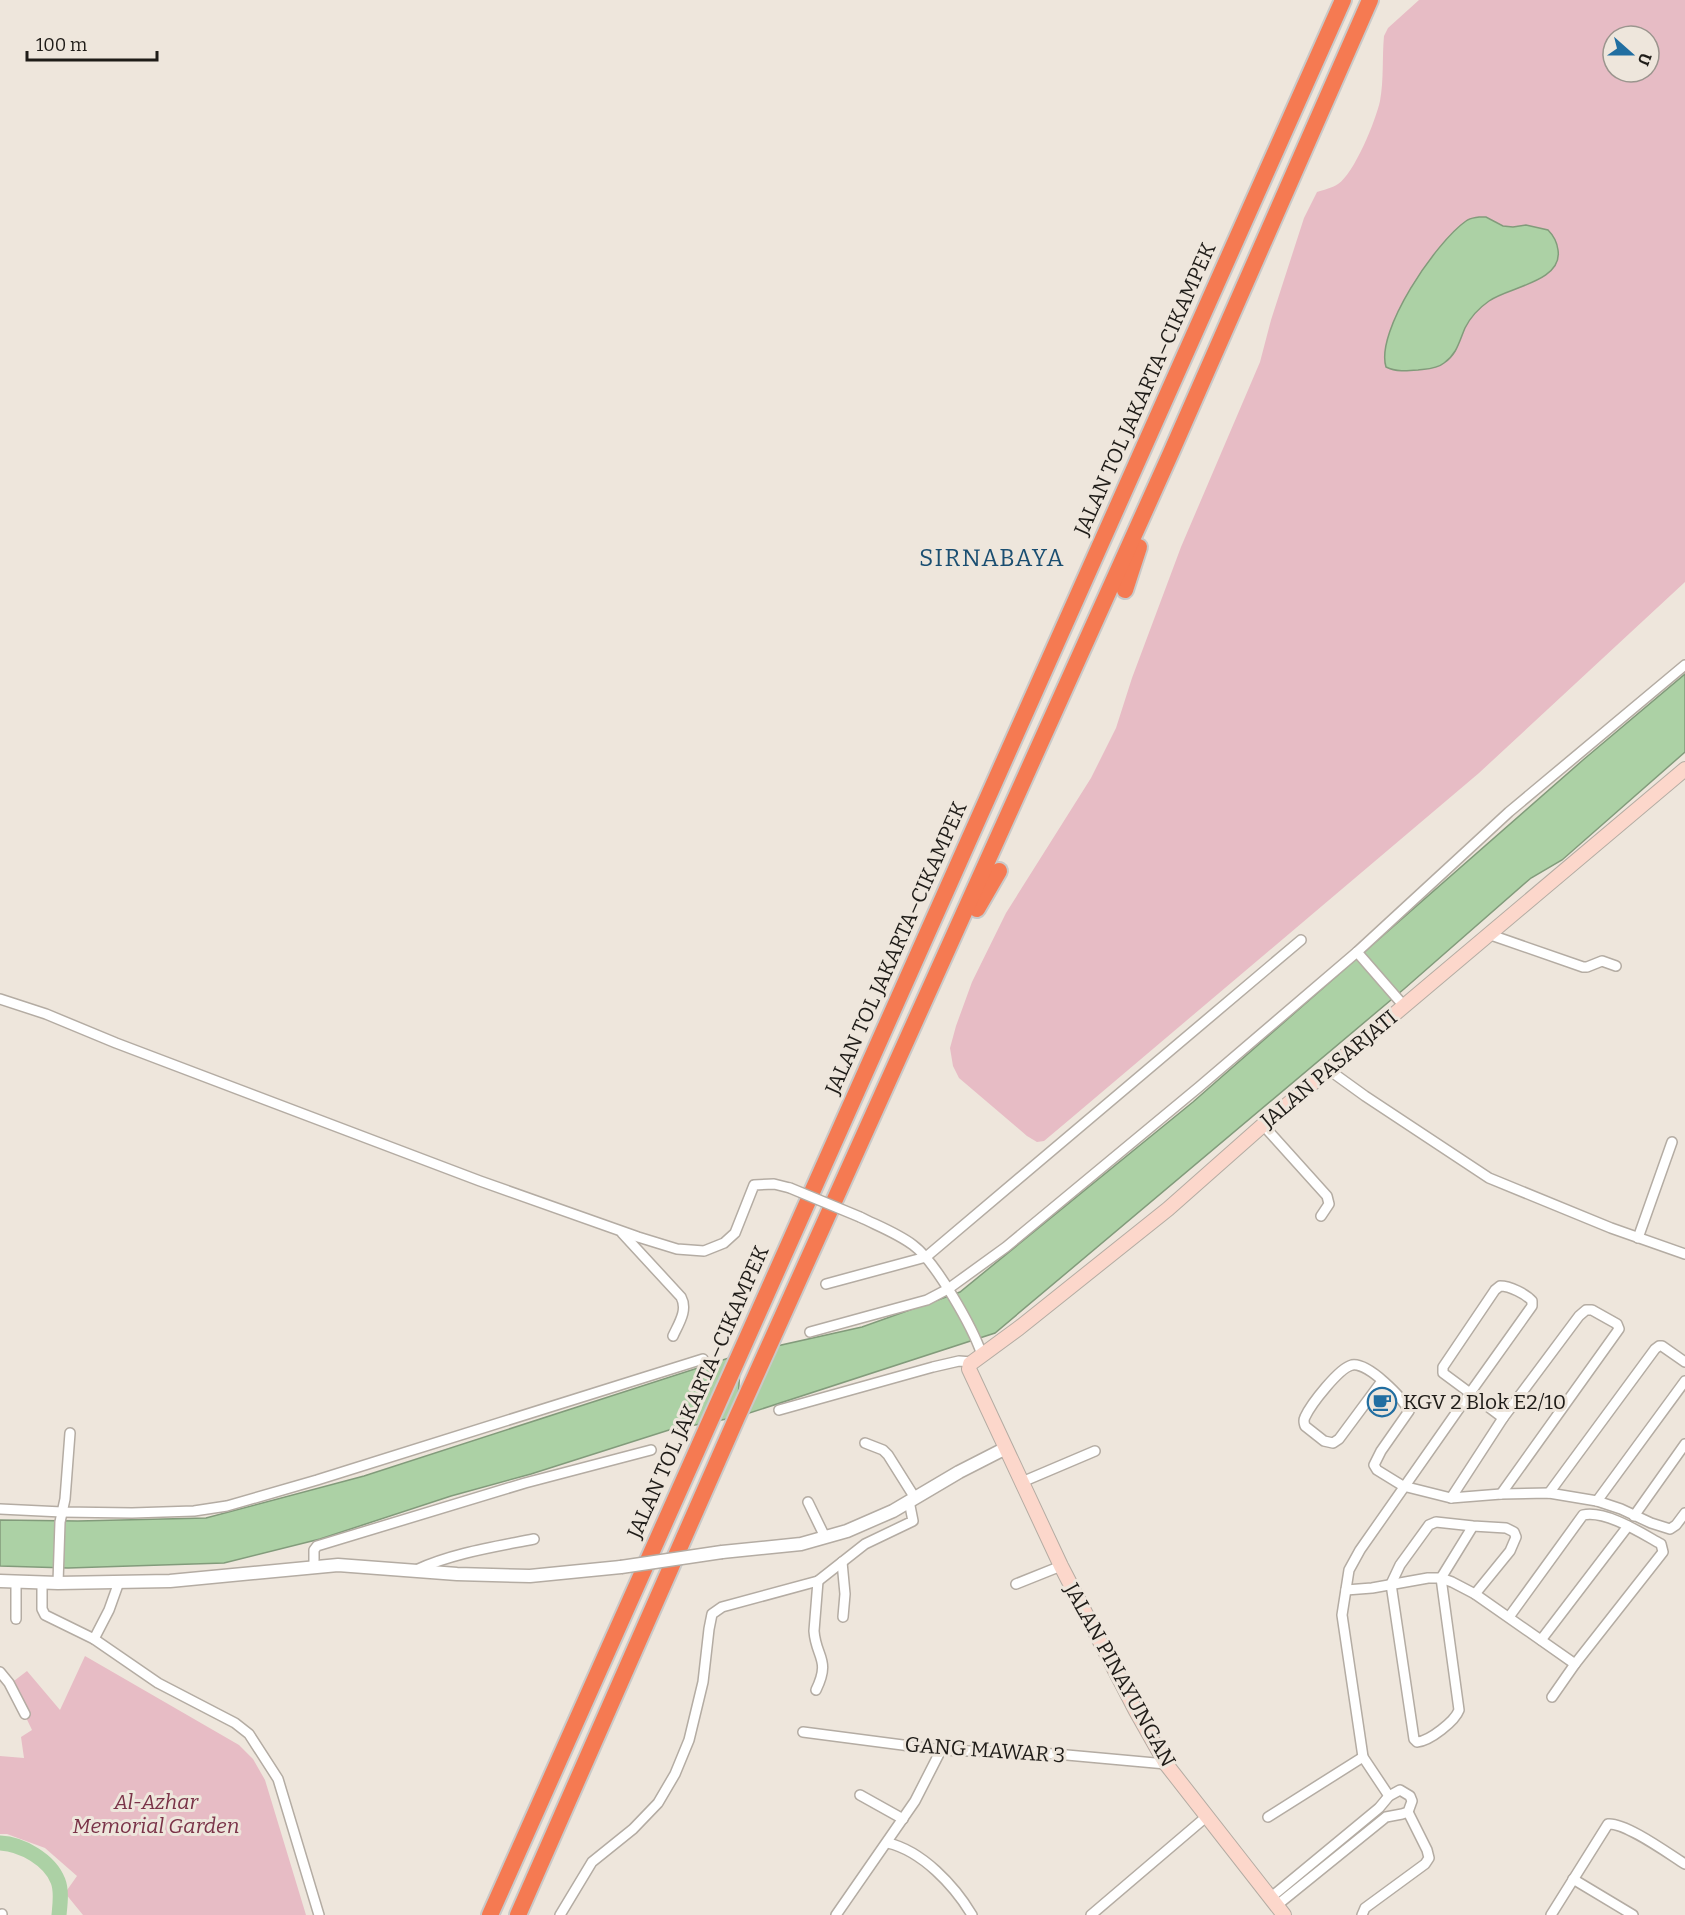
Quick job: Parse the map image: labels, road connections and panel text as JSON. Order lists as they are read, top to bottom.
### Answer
{
  "streets": {
    "highway": ["JALAN TOL JAKARTA–CIKAMPEK"],
    "main road": ["JALAN PASARJATI", "JALAN PINAYUNGAN"],
    "street": ["GANG MAWAR 3"]
  },
  "crossings": [
    ["JALAN PASARJATI", "JALAN PINAYUNGAN"],
    ["JALAN PINAYUNGAN", "GANG MAWAR 3"]
  ],
  "districts": ["SIRNABAYA"],
  "parks": ["Al-Azhar Memorial Garden"],
  "places": {
    "cafe": ["KGV 2 Blok E2/10"]
  },
  "scale_bar": "100 m",
  "north": "right"
}
